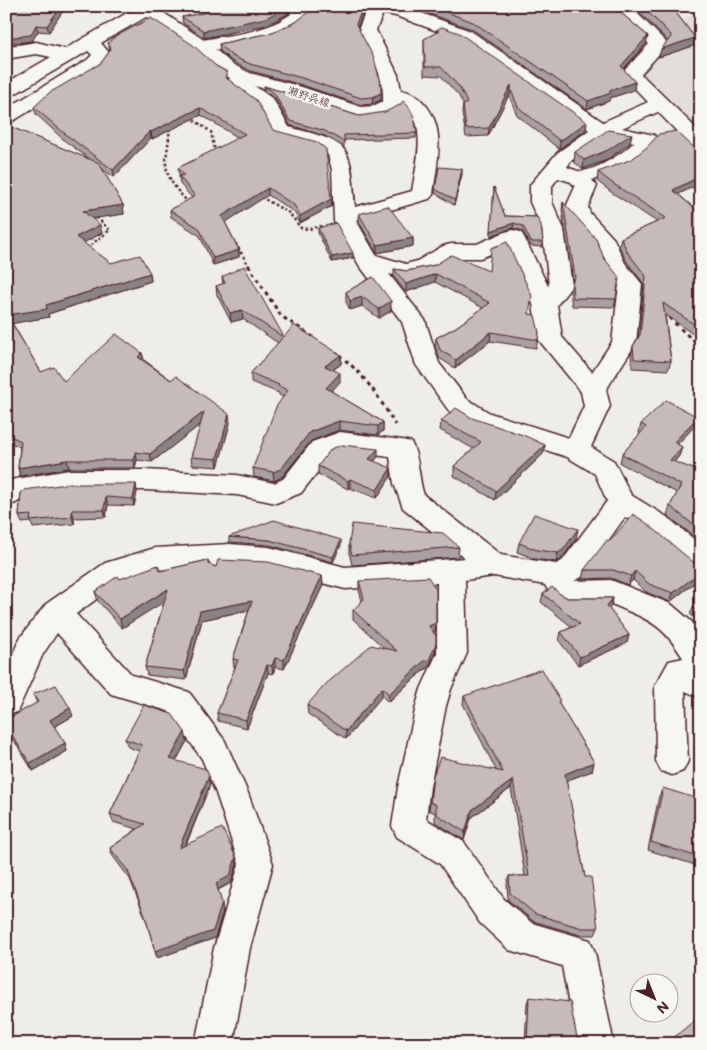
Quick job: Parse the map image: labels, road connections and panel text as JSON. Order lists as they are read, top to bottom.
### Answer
{
  "streets": {
    "street": ["瀬野呉線"]
  },
  "north": "bottom right"
}
